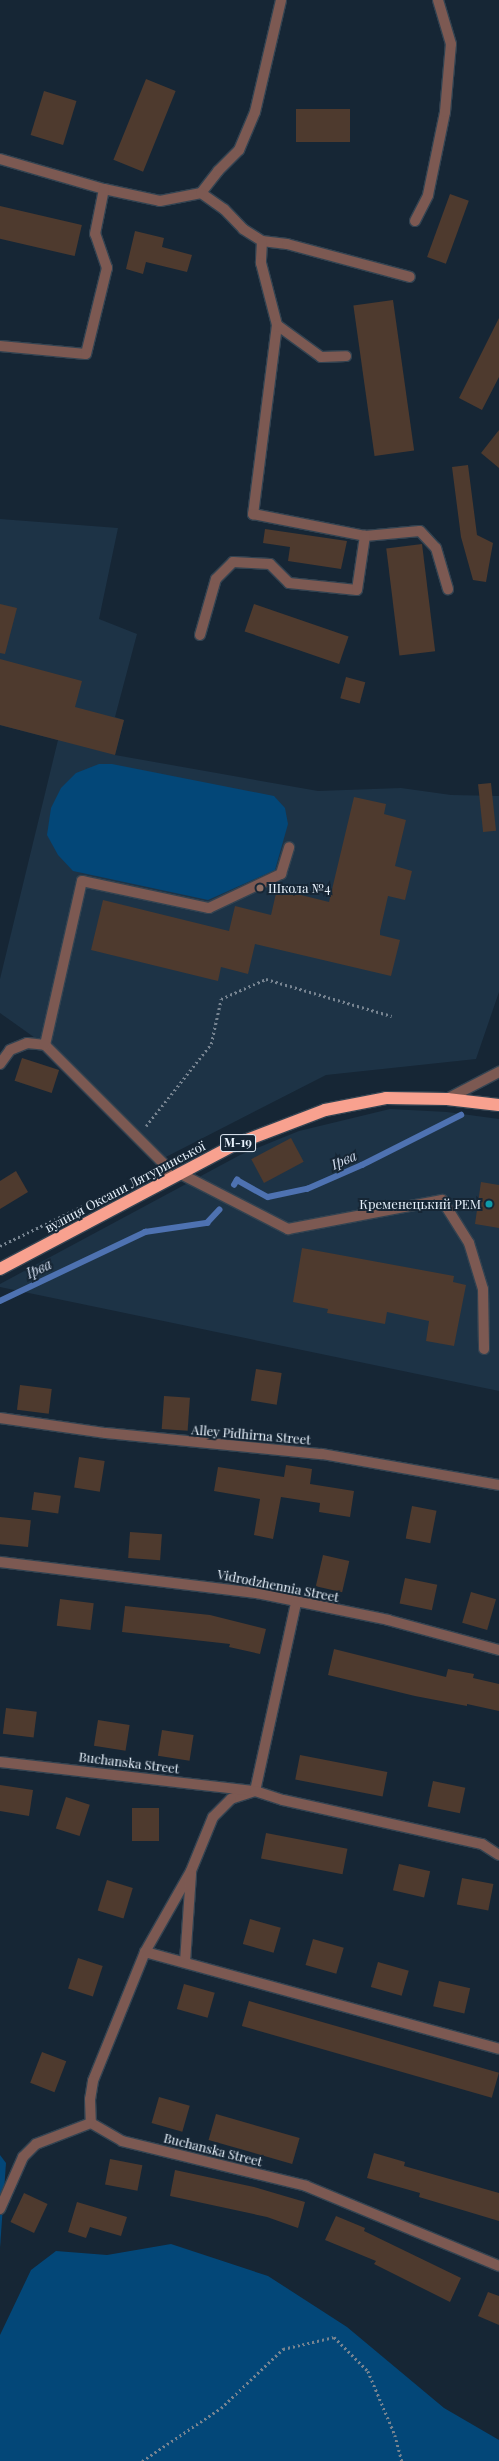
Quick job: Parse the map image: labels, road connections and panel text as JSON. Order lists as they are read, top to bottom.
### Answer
{
  "streets": {
    "highway": ["М-19", "вулиця Оксани Лятуринської"],
    "street": ["Alley Pidhirna Street", "Vidrodzhennia Street", "Buchanska Street"]
  },
  "water": ["Ірва"],
  "places": ["Школа №4", "Кременецький РЕМ"]
}
